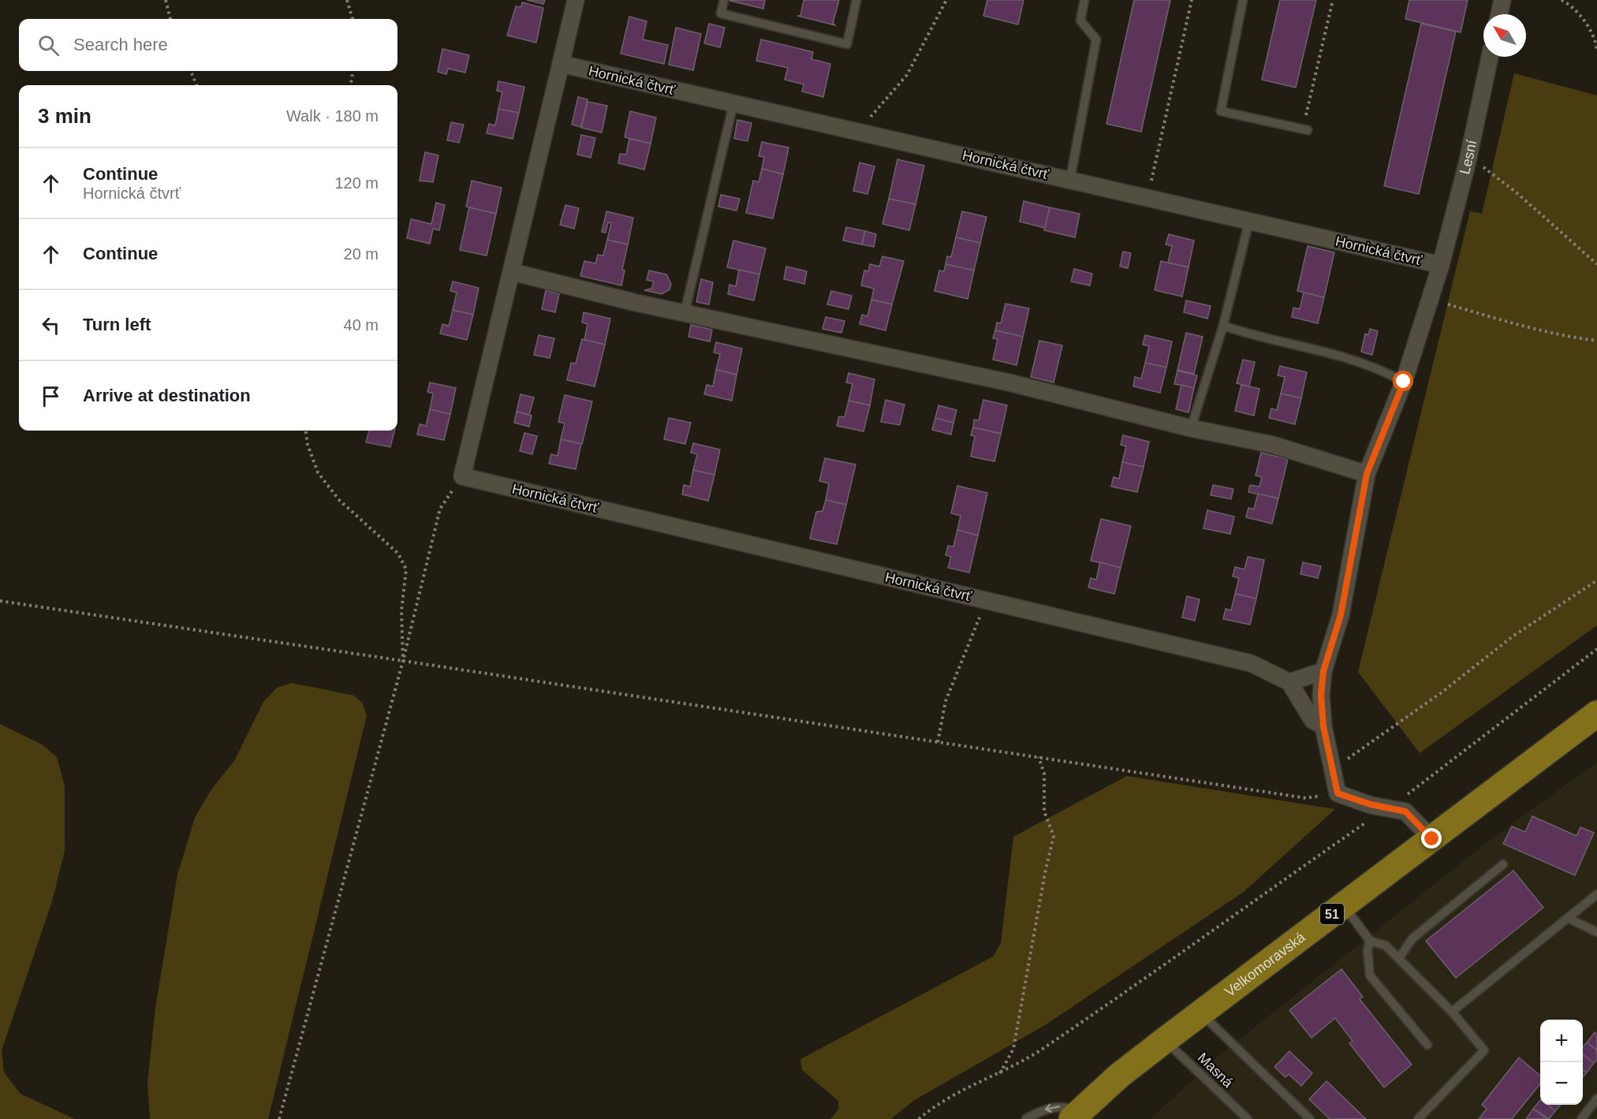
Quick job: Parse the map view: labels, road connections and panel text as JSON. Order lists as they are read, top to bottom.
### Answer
{
  "streets": {
    "main road": ["51", "Velkomoravská"],
    "street": ["Hornická čtvrť", "Lesní"],
    "lane": ["Masná"]
  },
  "crossings": [
    ["Hornická čtvrť", "Lesní"],
    ["Velkomoravská", "Masná"]
  ],
  "north": "top left",
  "page": {
    "search": "Search here",
    "heading": ["3 min", "Walk · 180 m"],
    "list": [
      ["Continue", "Hornická čtvrť", "120 m"],
      ["Continue", "20 m"],
      ["Turn left", "40 m"],
      "Arrive at destination"
    ],
    "map_buttons": ["+", "−"]
  }
}
